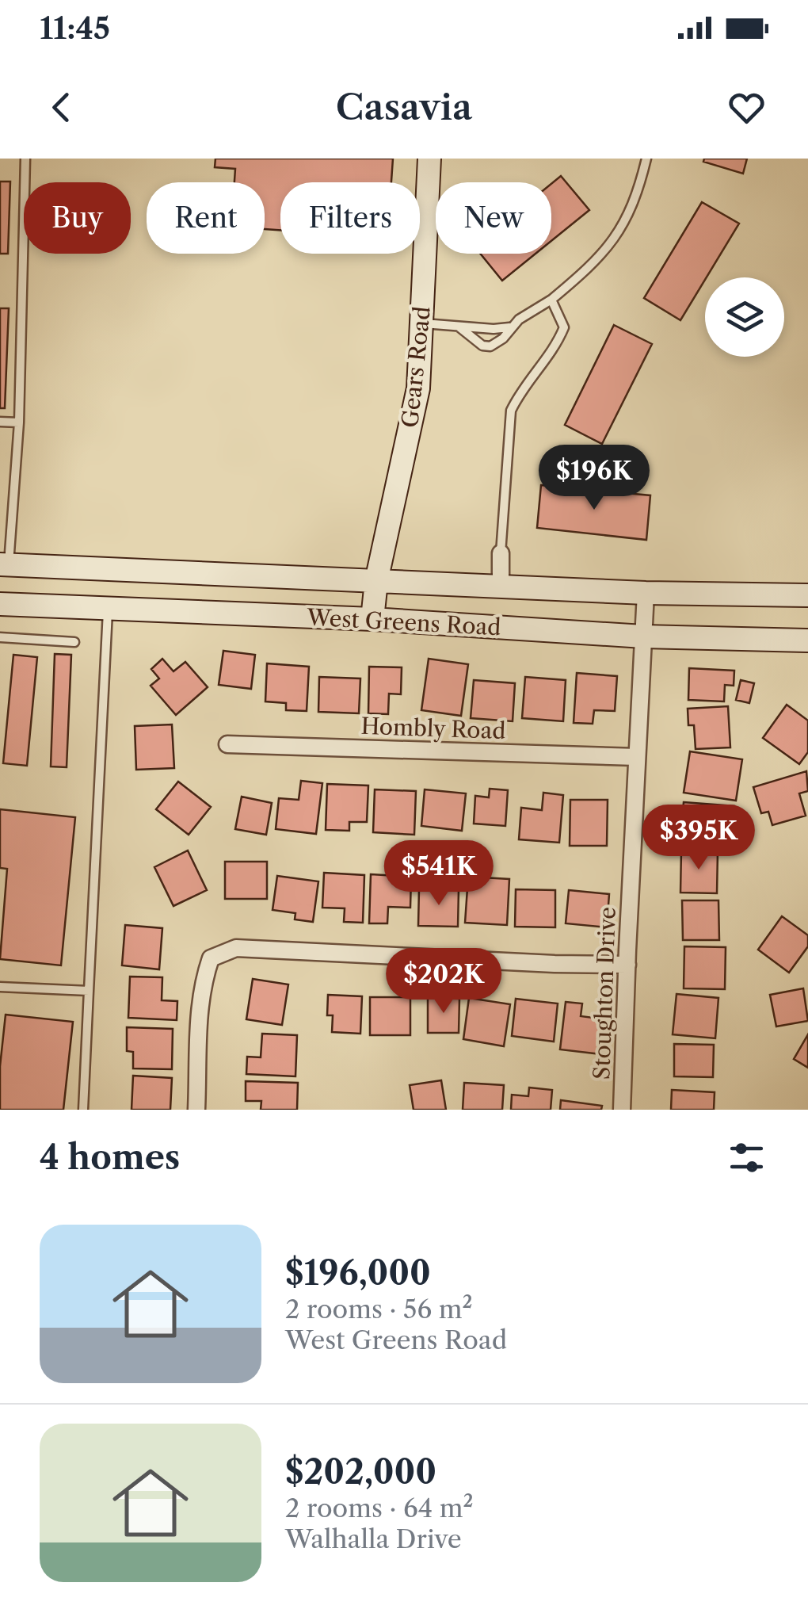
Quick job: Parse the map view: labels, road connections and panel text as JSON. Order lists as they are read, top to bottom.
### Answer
{
  "streets": {
    "main road": ["Gears Road", "West Greens Road"],
    "street": ["Hombly Road", "Stoughton Drive"]
  },
  "crossings": [
    ["Gears Road", "West Greens Road"],
    ["West Greens Road", "Stoughton Drive"],
    ["Hombly Road", "Stoughton Drive"]
  ],
  "page": {
    "status": "11:45",
    "header": "Casavia",
    "chip": [
      "Buy",
      "Rent",
      "Filters",
      "New"
    ],
    "price": [
      "$196K",
      "$395K",
      "$541K",
      "$202K"
    ],
    "heading": "4 homes",
    "list": [
      {
        "name": "$196,000",
        "note": "2 rooms · 56 m² · West Greens Road"
      },
      {
        "name": "$202,000",
        "note": "2 rooms · 64 m² · Walhalla Drive"
      }
    ]
  }
}
